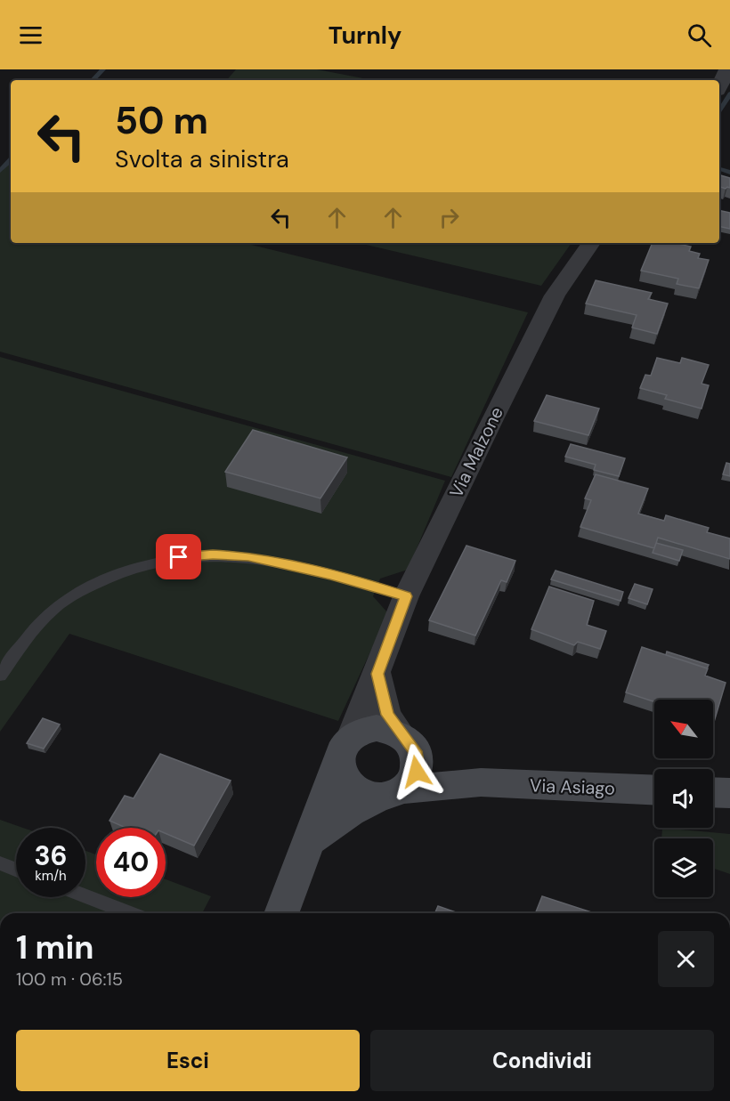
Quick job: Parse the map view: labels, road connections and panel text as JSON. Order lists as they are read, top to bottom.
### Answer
{
  "streets": {
    "street": ["Via Malzone", "Via Asiago"]
  },
  "crossings": [
    ["Via Malzone", "Via Asiago"]
  ],
  "north": "top left",
  "page": {
    "header": "Turnly",
    "turn": ["50 m", "Svolta a sinistra"],
    "speed": "36 km/h",
    "limit": "40",
    "heading": ["1 min", "100 m · 06:15"],
    "buttons": ["Esci", "Condividi"]
  }
}
